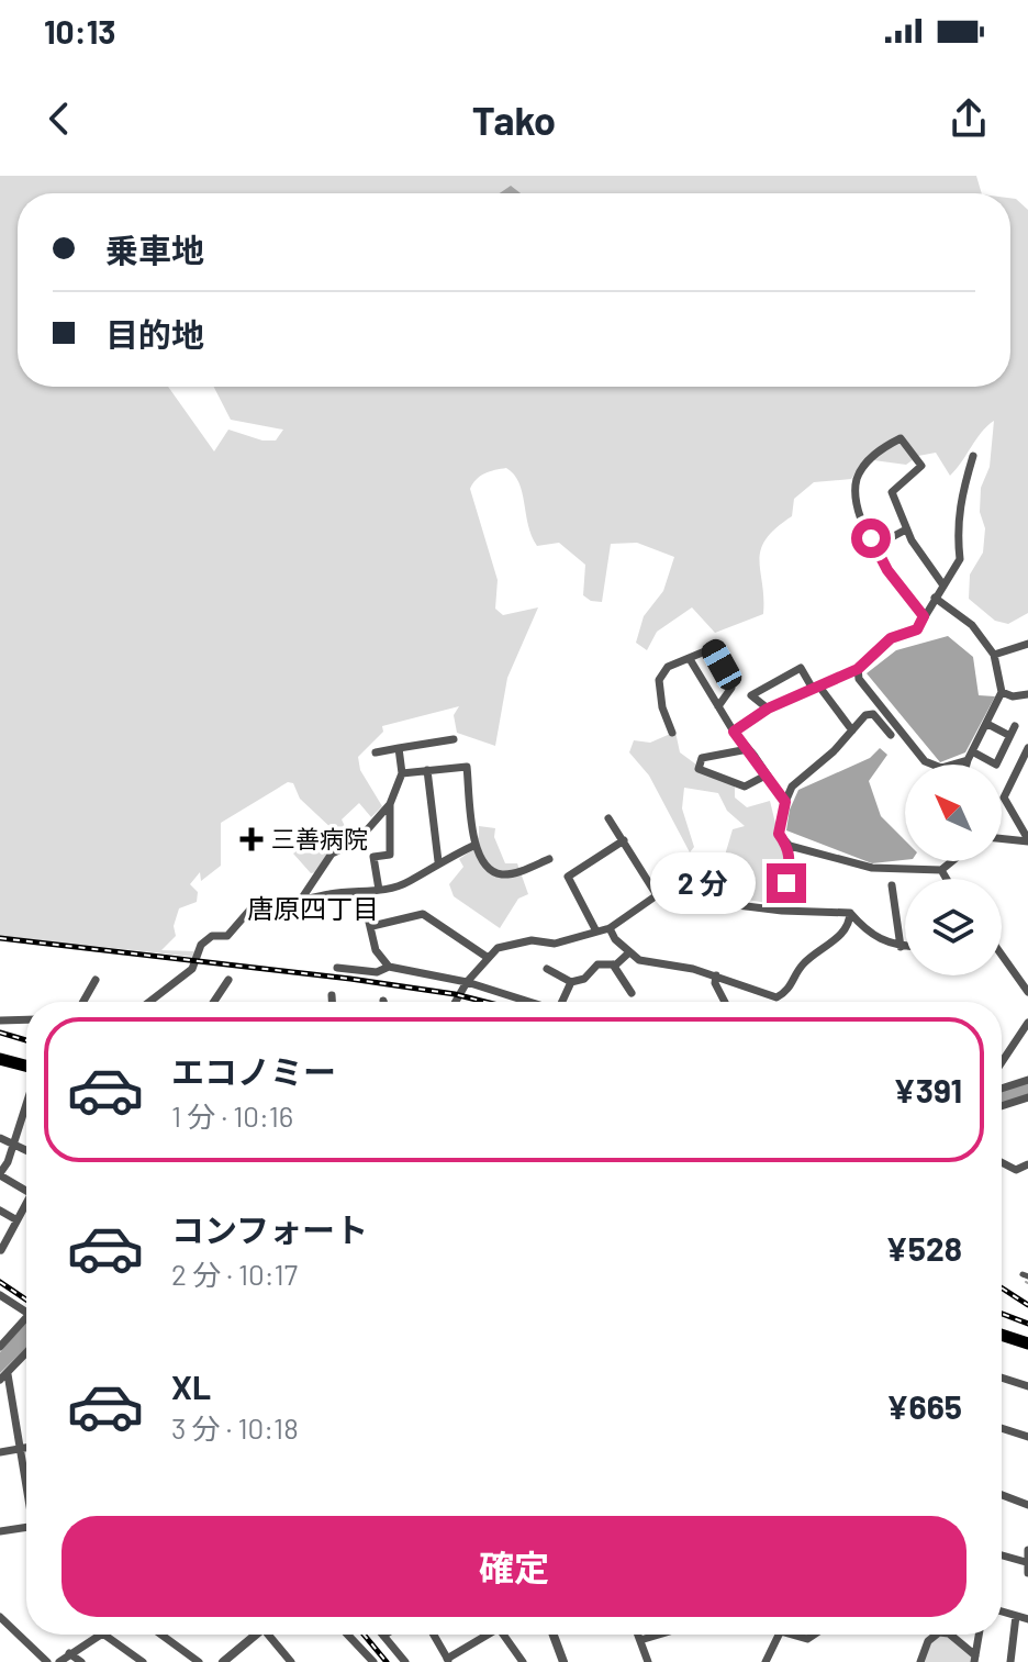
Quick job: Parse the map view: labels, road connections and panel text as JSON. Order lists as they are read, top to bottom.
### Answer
{
  "districts": ["唐原四丁目"],
  "places": {
    "health": ["三善病院"]
  },
  "north": "top left",
  "page": {
    "status": "10:13",
    "header": "Tako",
    "banner": ["乗車地", "目的地"],
    "bubble": "2 分",
    "list": [
      {
        "name": "エコノミー",
        "note": "1 分 · 10:16",
        "value": "¥391"
      },
      {
        "name": "コンフォート",
        "note": "2 分 · 10:17",
        "value": "¥528"
      },
      {
        "name": "XL",
        "note": "3 分 · 10:18",
        "value": "¥665"
      }
    ],
    "buttons": "確定"
  }
}
